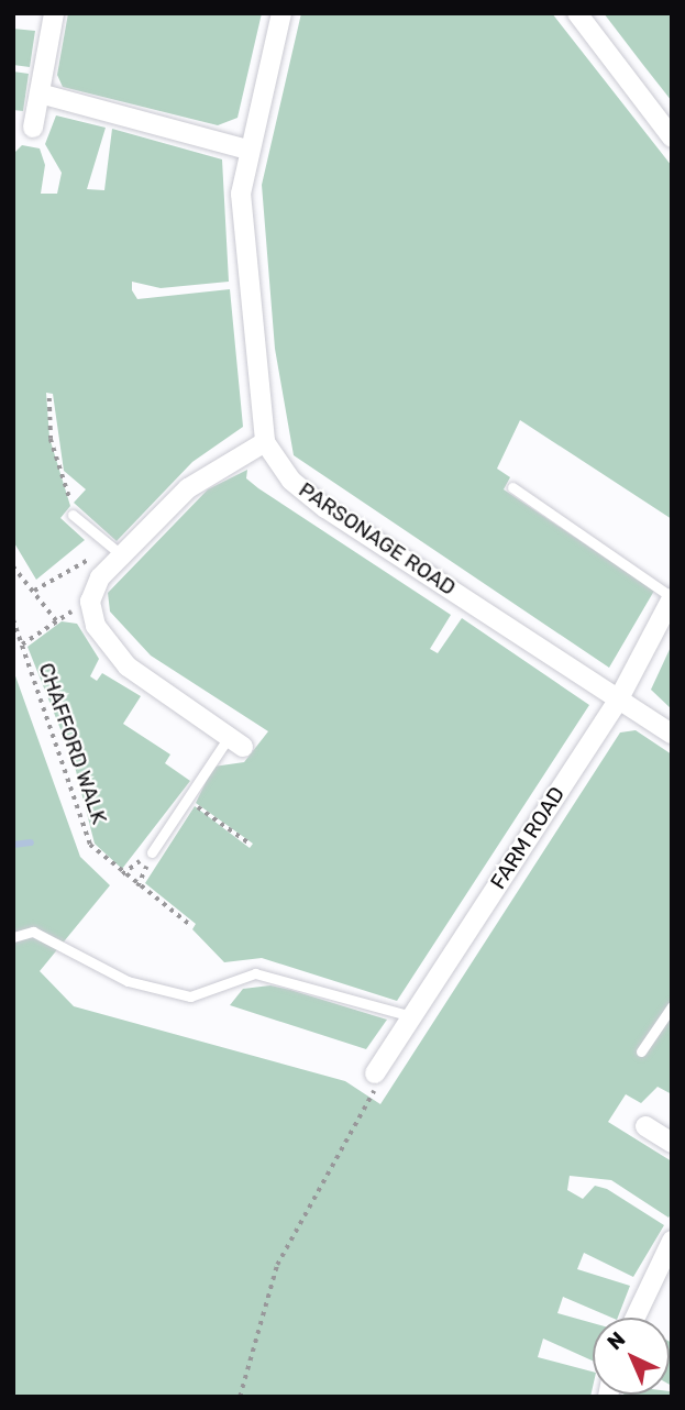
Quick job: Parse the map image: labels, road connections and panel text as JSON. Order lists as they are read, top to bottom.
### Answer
{
  "streets": {
    "street": ["PARSONAGE ROAD", "FARM ROAD"],
    "path": ["CHAFFORD WALK"]
  },
  "crossings": [
    ["PARSONAGE ROAD", "FARM ROAD"]
  ],
  "north": "top left"
}
